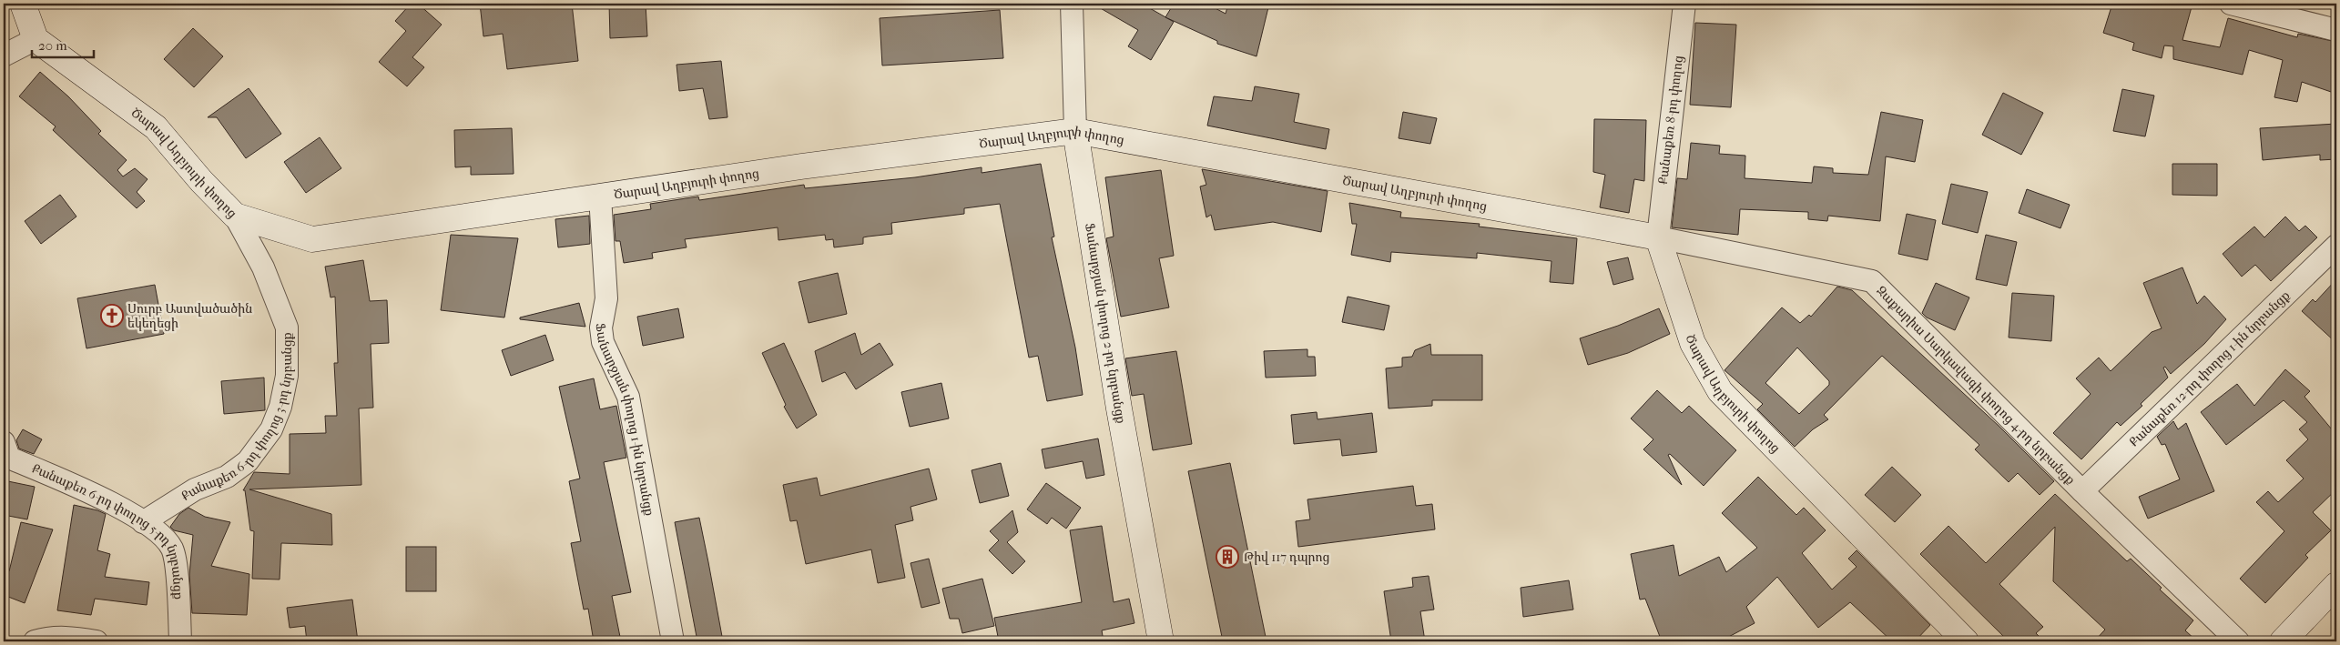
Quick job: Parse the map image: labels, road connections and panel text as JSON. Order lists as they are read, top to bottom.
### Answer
{
  "streets": {
    "street": [
      "Քանաքեռ 8-րդ փողոց",
      "Ծարավ Աղբյուրի փողոց",
      "Ֆանարջյան փողոց 2-րդ նրբանցք",
      "Քանաքեռ 12-րդ փողոց 1-ին նրբանցք",
      "Զաքարիա Սարկավագի փողոց 4-րդ նրբանցք",
      "Քանաքեռ 6-րդ փողոց 3-րդ նրբանցք",
      "Ֆանարջյան փողոց 1-ին նրբանցք",
      "Քանաքեռ 6-րդ փողոց 5-րդ նրբանցք"
    ]
  },
  "crossings": [
    ["Քանաքեռ 8-րդ փողոց", "Ծարավ Աղբյուրի փողոց"],
    ["Քանաքեռ 8-րդ փողոց", "Զաքարիա Սարկավագի փողոց 4-րդ նրբանցք"],
    ["Ծարավ Աղբյուրի փողոց", "Ֆանարջյան փողոց 2-րդ նրբանցք"],
    ["Ծարավ Աղբյուրի փողոց", "Զաքարիա Սարկավագի փողոց 4-րդ նրբանցք"],
    ["Ծարավ Աղբյուրի փողոց", "Քանաքեռ 6-րդ փողոց 3-րդ նրբանցք"],
    ["Ծարավ Աղբյուրի փողոց", "Ֆանարջյան փողոց 1-ին նրբանցք"],
    ["Քանաքեռ 12-րդ փողոց 1-ին նրբանցք", "Զաքարիա Սարկավագի փողոց 4-րդ նրբանցք"],
    ["Քանաքեռ 6-րդ փողոց 3-րդ նրբանցք", "Քանաքեռ 6-րդ փողոց 5-րդ նրբանցք"]
  ],
  "places": {
    "church": ["Սուրբ Աստվածածին եկեղեցի"],
    "building": ["Թիվ 117 դպրոց"]
  },
  "scale_bar": "20 m"
}
